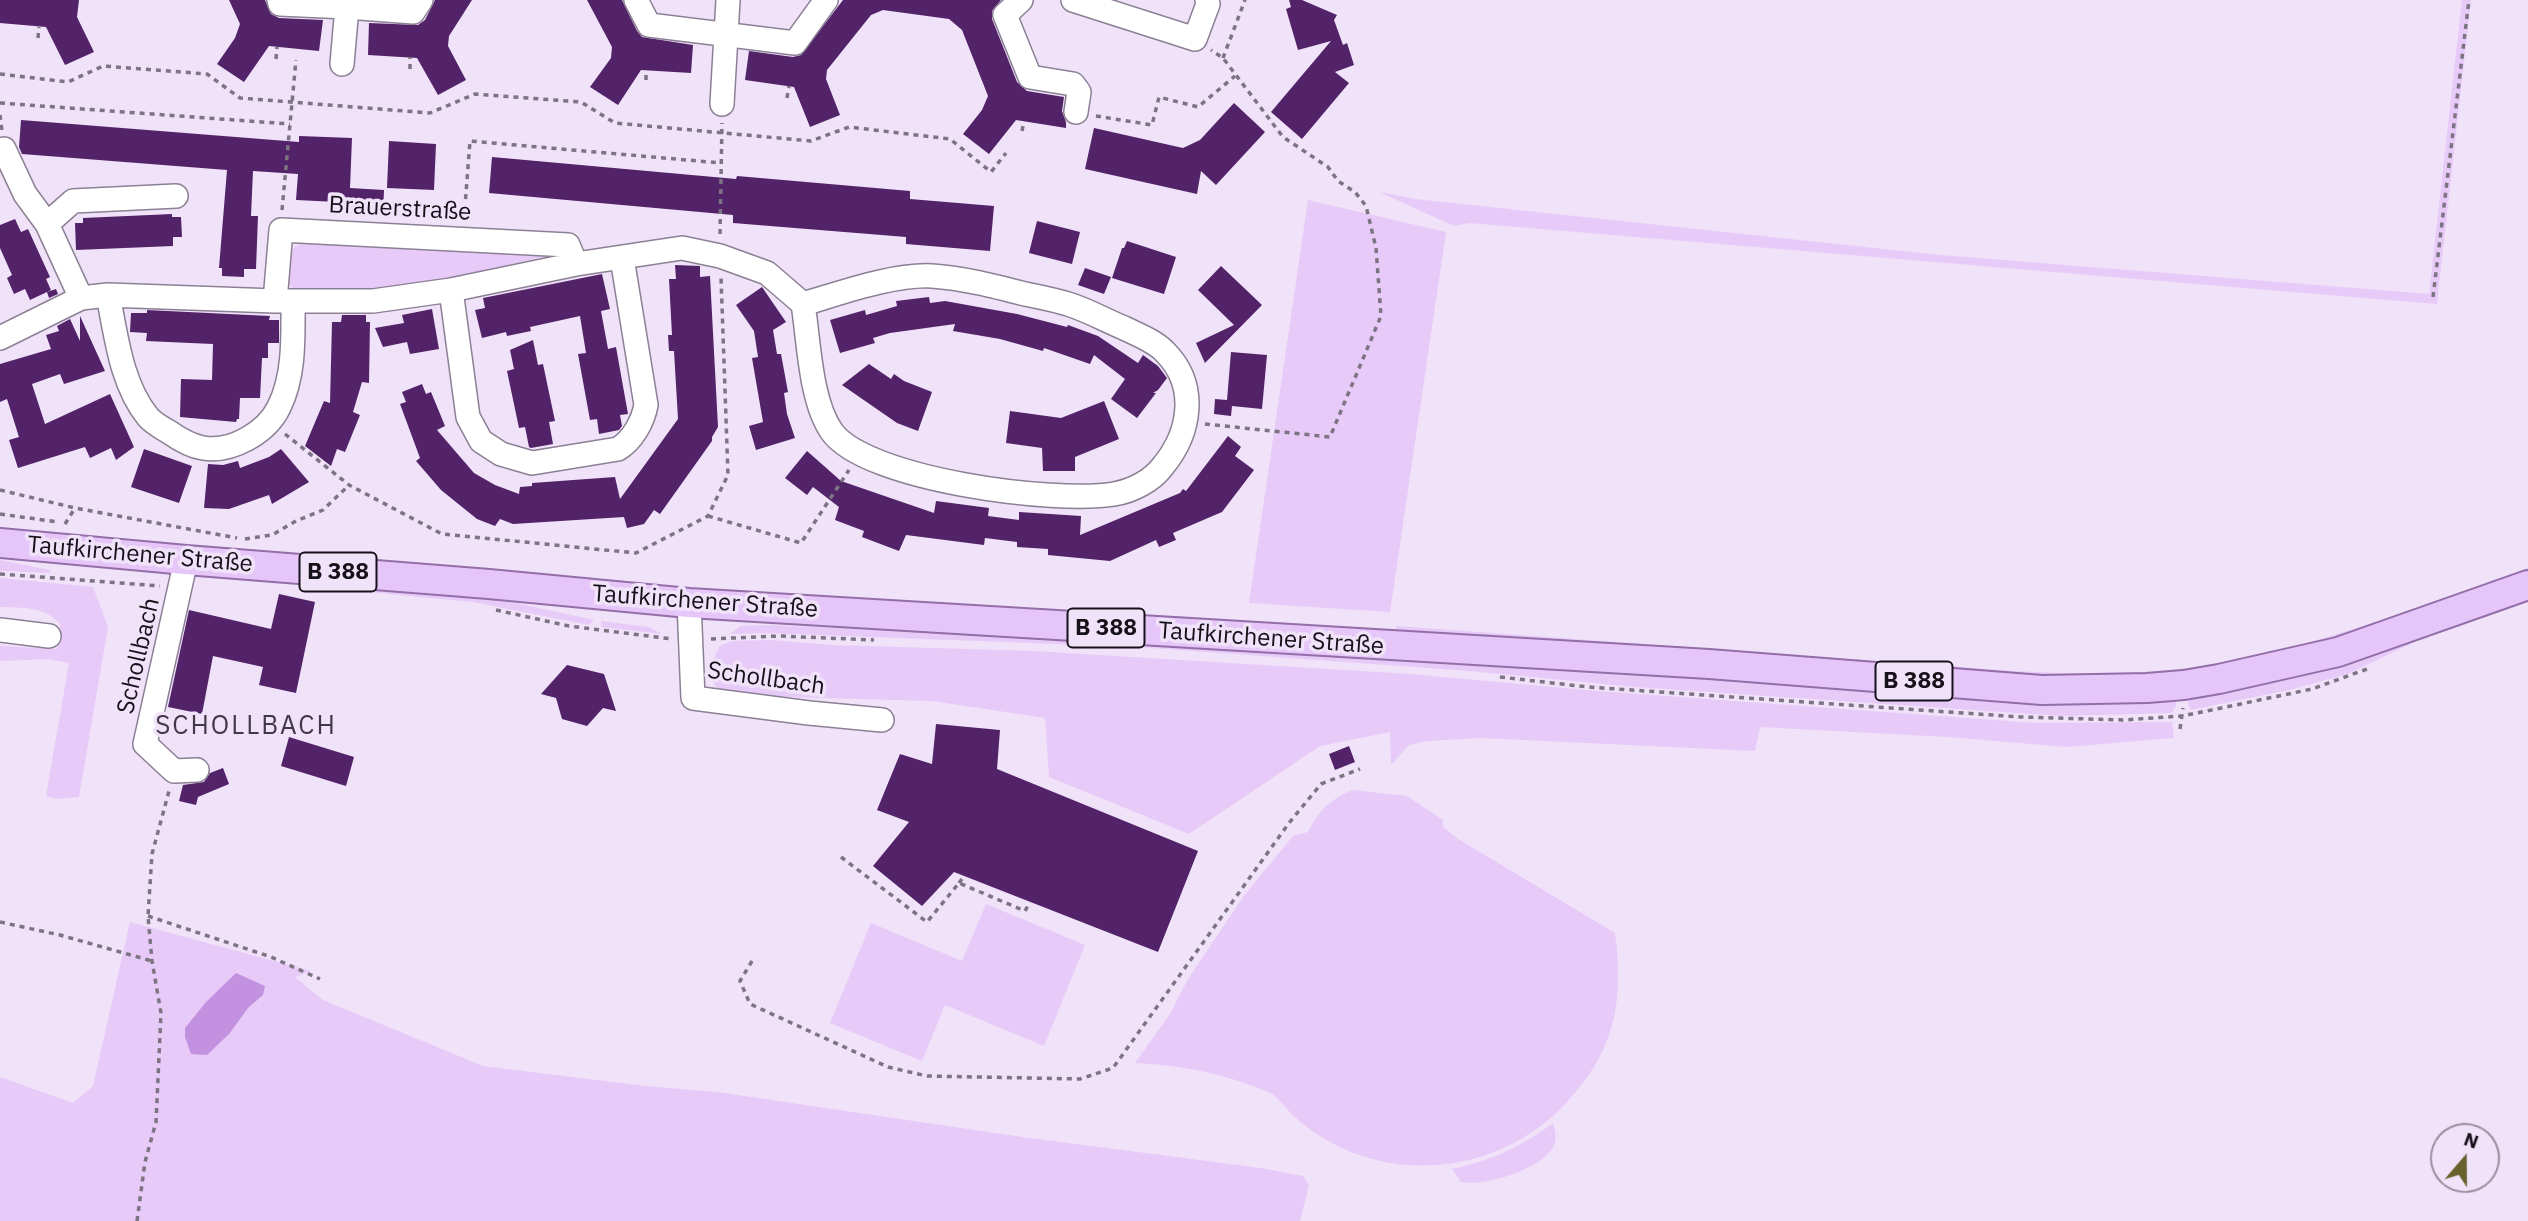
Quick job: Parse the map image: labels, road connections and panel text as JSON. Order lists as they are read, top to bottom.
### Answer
{
  "streets": {
    "main road": ["Taufkirchener Straße", "B 388"],
    "street": ["Brauerstraße", "Schollbach"]
  },
  "crossings": [
    ["Taufkirchener Straße", "Schollbach"]
  ],
  "districts": ["SCHOLLBACH"],
  "north": "top"
}
